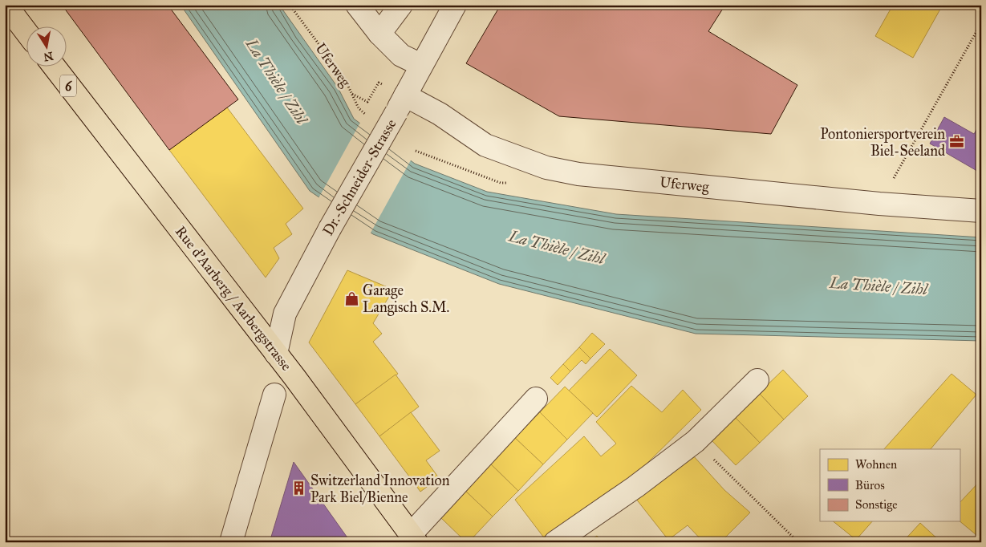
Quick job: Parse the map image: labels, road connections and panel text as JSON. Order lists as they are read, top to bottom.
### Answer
{
  "streets": {
    "main road": ["6", "Rue d'Aarberg / Aarbergstrasse"],
    "street": ["Uferweg", "Dr.-Schneider-Strasse"]
  },
  "crossings": [
    ["Uferweg", "Dr.-Schneider-Strasse"],
    ["Dr.-Schneider-Strasse", "Rue d'Aarberg / Aarbergstrasse"]
  ],
  "water": ["La Thièle / Zihl"],
  "places": {
    "office": ["Pontoniersportverein Biel-Seeland"],
    "shop": ["Garage Langisch S.M."],
    "building": ["Switzerland Innovation Park Biel/Bienne"]
  },
  "legend": ["Wohnen", "Büros", "Sonstige"],
  "north": "bottom"
}
